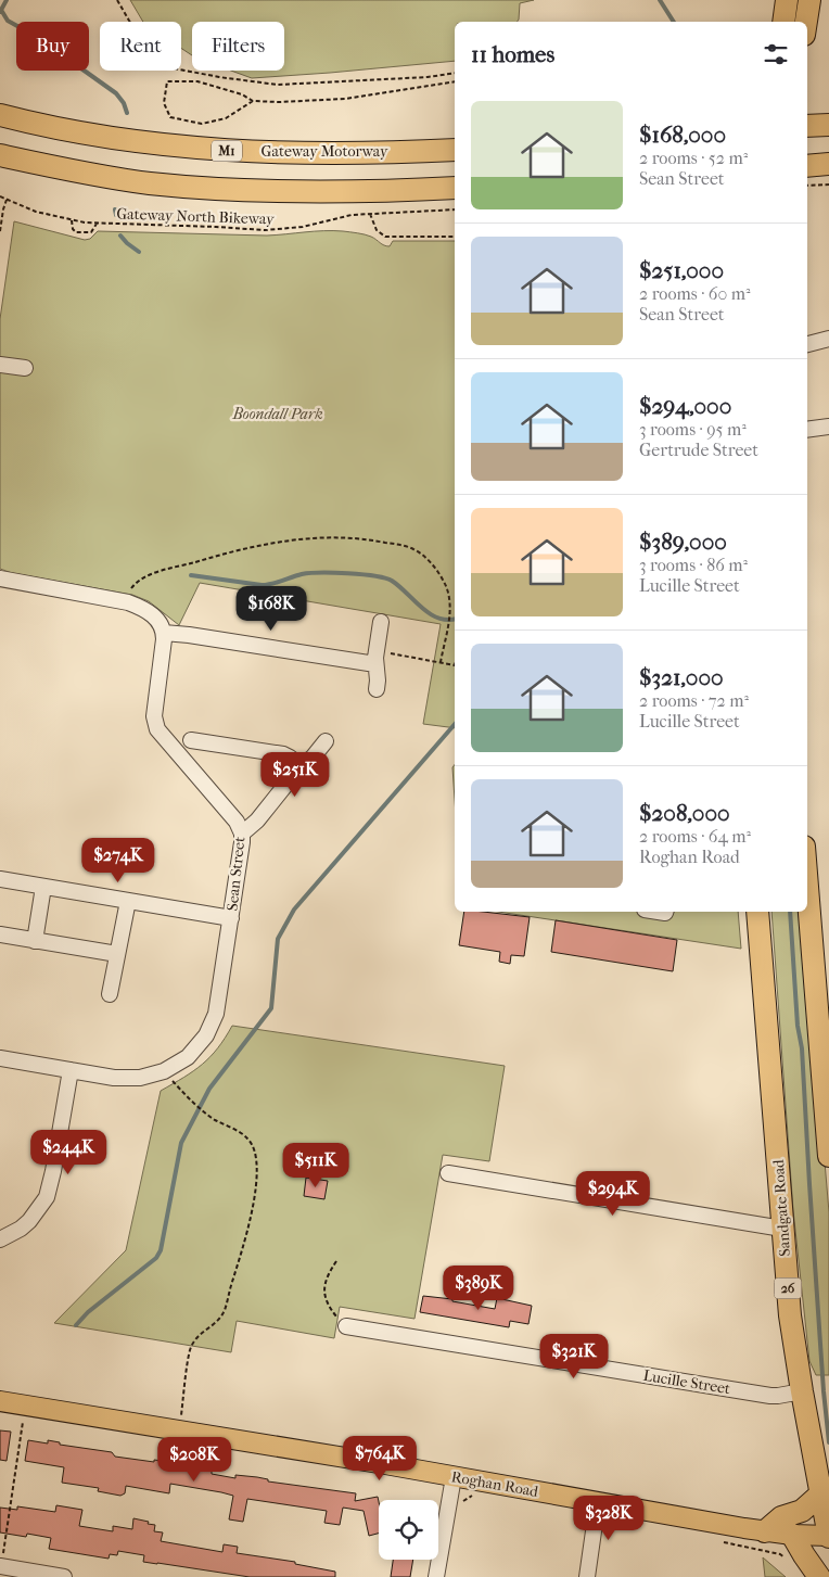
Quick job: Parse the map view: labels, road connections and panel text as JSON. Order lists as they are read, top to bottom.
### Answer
{
  "streets": {
    "highway": [
      "M1",
      "Gateway Motorway",
      "Sandgate Road",
      "26"
    ],
    "main road": ["Roghan Road"],
    "street": ["Sean Street", "Lucille Street"],
    "path": ["Gateway North Bikeway"]
  },
  "crossings": [
    ["Sandgate Road", "Lucille Street"],
    ["Sandgate Road", "Roghan Road"]
  ],
  "parks": ["Boondall Park"],
  "page": {
    "chip": ["Buy", "Rent", "Filters"],
    "heading": "11 homes",
    "list": [
      {
        "name": "$168,000",
        "note": "2 rooms · 52 m² · Sean Street"
      },
      {
        "name": "$251,000",
        "note": "2 rooms · 60 m² · Sean Street"
      },
      {
        "name": "$294,000",
        "note": "3 rooms · 95 m² · Gertrude Street"
      },
      {
        "name": "$389,000",
        "note": "3 rooms · 86 m² · Lucille Street"
      },
      {
        "name": "$321,000",
        "note": "2 rooms · 72 m² · Lucille Street"
      },
      {
        "name": "$208,000",
        "note": "2 rooms · 64 m² · Roghan Road"
      }
    ],
    "price": [
      "$168K",
      "$251K",
      "$274K",
      "$244K",
      "$511K",
      "$294K",
      "$389K",
      "$321K",
      "$764K",
      "$208K",
      "$328K"
    ]
  }
}
